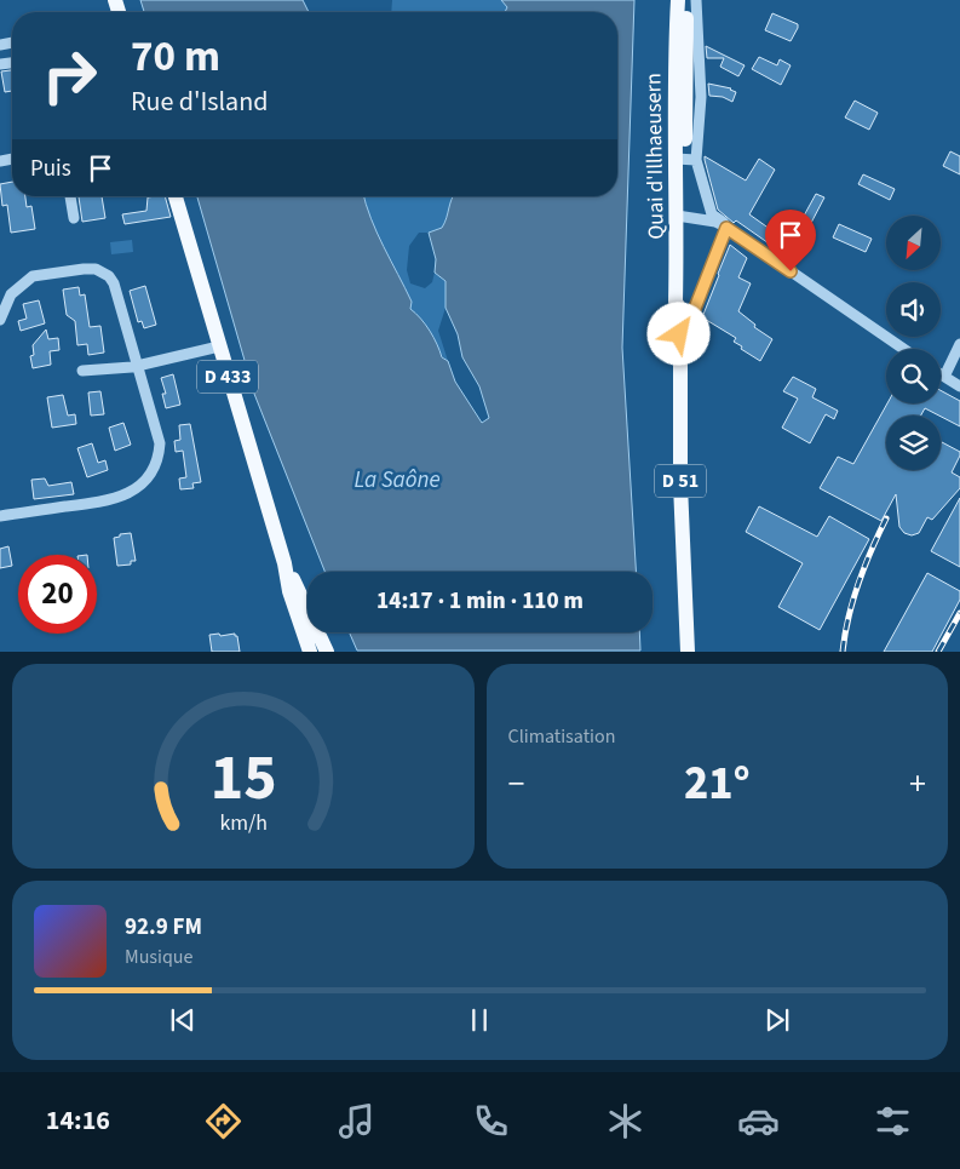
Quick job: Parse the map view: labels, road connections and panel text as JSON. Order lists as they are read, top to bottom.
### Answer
{
  "streets": {
    "main road": ["Quai d'Illhaeusern", "D 433", "D 51"]
  },
  "water": ["La Saône"],
  "north": "bottom left",
  "page": {
    "turn": ["70 m", "Rue d'Island"],
    "then": "Puis",
    "limit": "20",
    "trip": "14:17 · 1 min · 110 m",
    "tile": "Climatisation",
    "heat": ["−", "21°", "+"],
    "song": ["92.9 FM", "Musique"],
    "tabs": "14:16",
    "gauge": ["15", "km/h"]
  }
}
